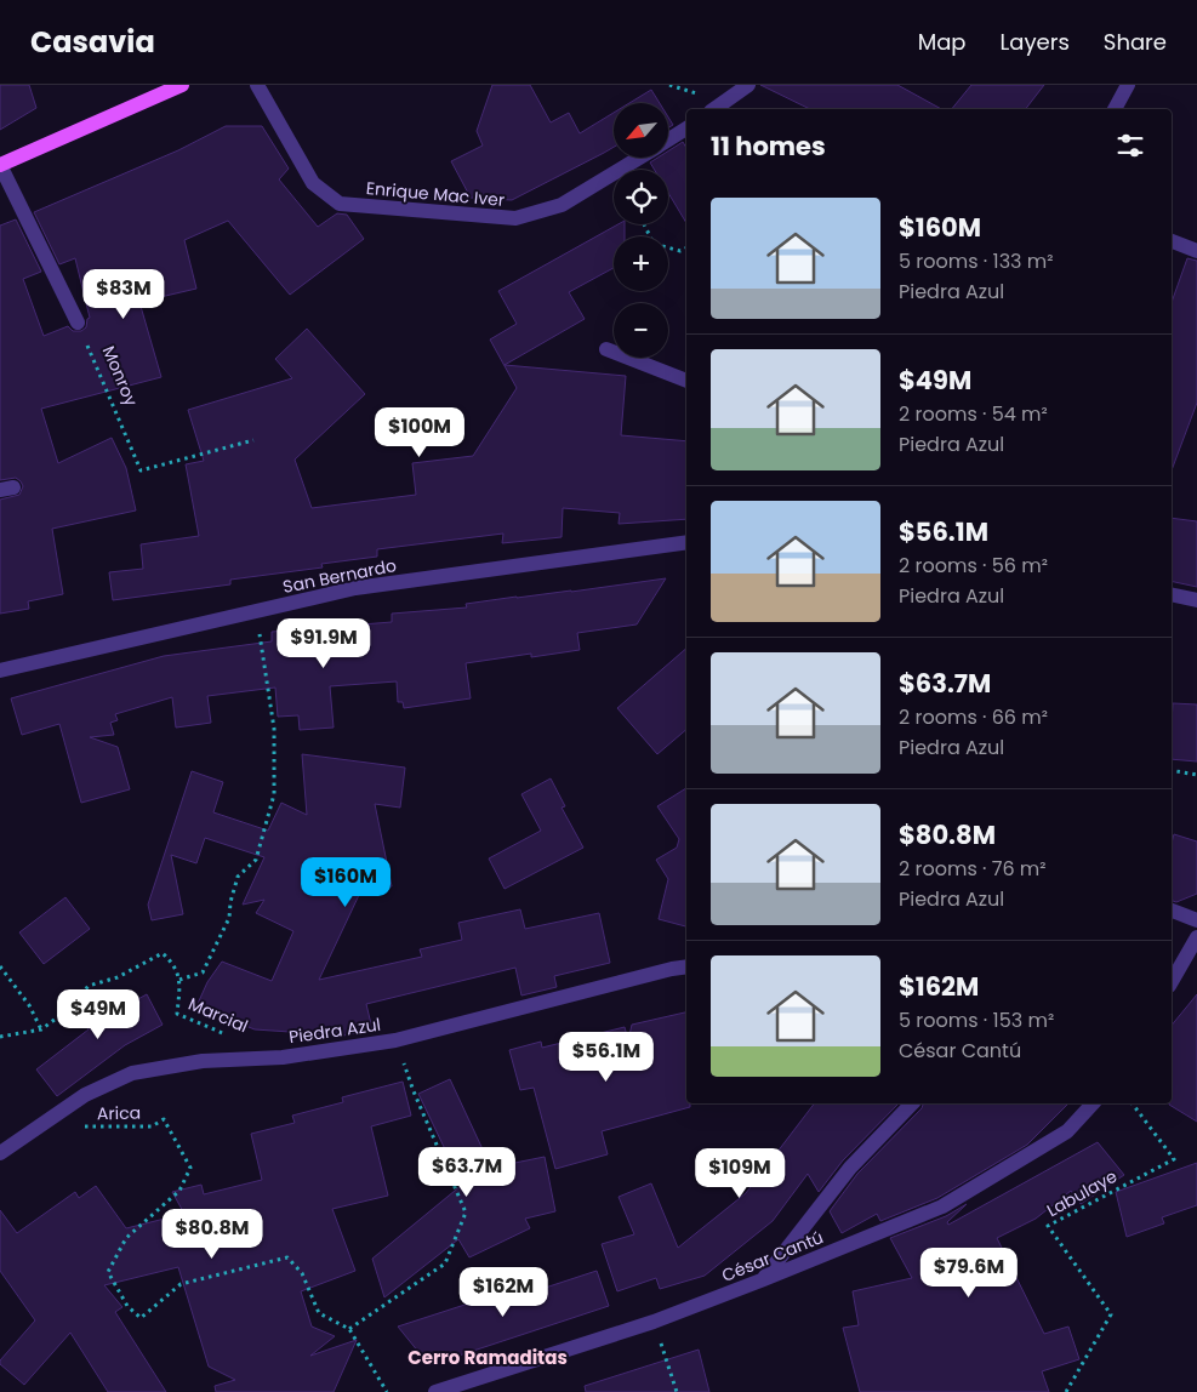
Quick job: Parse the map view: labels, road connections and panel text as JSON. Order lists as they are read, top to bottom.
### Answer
{
  "streets": {
    "street": [
      "Enrique Mac Iver",
      "San Bernardo",
      "Piedra Azul",
      "César Cantú"
    ],
    "path": [
      "Monroy",
      "Marcial",
      "Arica",
      "Labulaye"
    ]
  },
  "districts": ["Cerro Ramaditas"],
  "north": "bottom left",
  "page": {
    "header": "Casavia",
    "nav": ["Map", "Layers", "Share"],
    "map_buttons": ["+", "−"],
    "heading": "11 homes",
    "list": [
      {
        "name": "$160M",
        "note": "5 rooms · 133 m² · Piedra Azul"
      },
      {
        "name": "$49M",
        "note": "2 rooms · 54 m² · Piedra Azul"
      },
      {
        "name": "$56.1M",
        "note": "2 rooms · 56 m² · Piedra Azul"
      },
      {
        "name": "$63.7M",
        "note": "2 rooms · 66 m² · Piedra Azul"
      },
      {
        "name": "$80.8M",
        "note": "2 rooms · 76 m² · Piedra Azul"
      },
      {
        "name": "$162M",
        "note": "5 rooms · 153 m² · César Cantú"
      }
    ],
    "price": [
      "$83M",
      "$100M",
      "$91.9M",
      "$160M",
      "$49M",
      "$56.1M",
      "$63.7M",
      "$109M",
      "$80.8M",
      "$79.6M",
      "$162M"
    ]
  }
}
